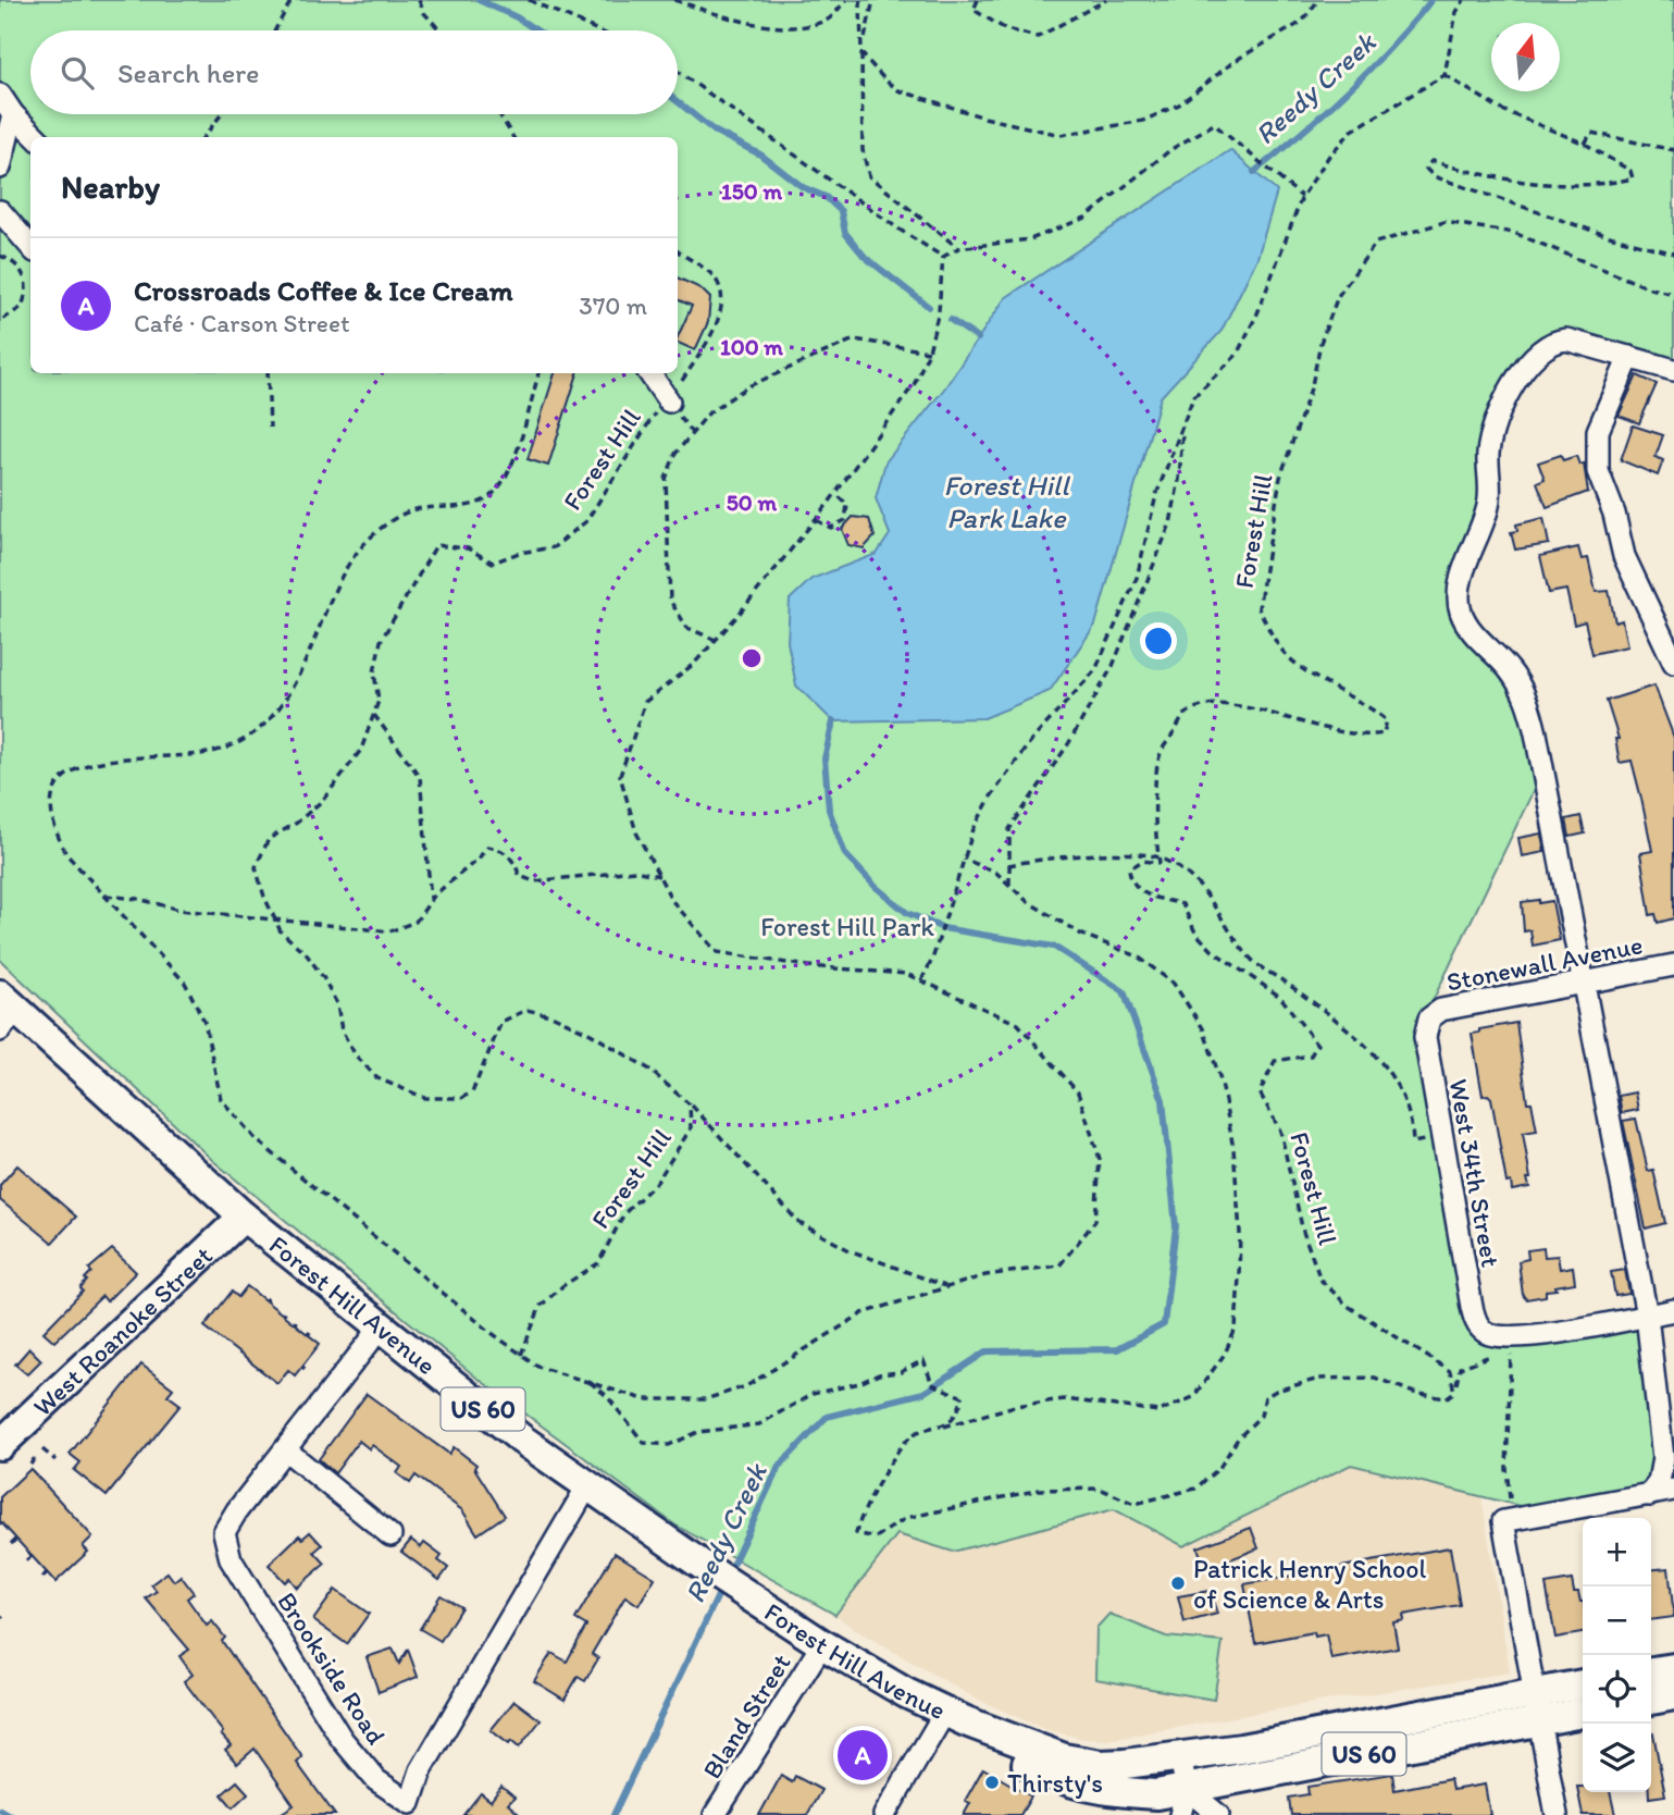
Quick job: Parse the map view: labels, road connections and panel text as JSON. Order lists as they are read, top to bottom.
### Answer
{
  "streets": {
    "main road": ["Forest Hill Avenue", "West Roanoke Street", "US 60"],
    "street": [
      "Stonewall Avenue",
      "West 34th Street",
      "Brookside Road",
      "Bland Street"
    ],
    "path": ["Forest Hill"]
  },
  "crossings": [
    ["Stonewall Avenue", "West 34th Street"],
    ["Forest Hill Avenue", "West Roanoke Street"],
    ["Forest Hill Avenue", "US 60"],
    ["Forest Hill Avenue", "Brookside Road"],
    ["Forest Hill Avenue", "Bland Street"]
  ],
  "water": ["Reedy Creek", "Forest Hill Park Lake"],
  "parks": ["Forest Hill Park"],
  "places": ["Patrick Henry School of Science & Arts", "Thirsty's"],
  "north": "top",
  "page": {
    "search": "Search here",
    "heading": "Nearby",
    "list": [
      {
        "mark": "A",
        "name": "Crossroads Coffee & Ice Cream",
        "note": "Café · Carson Street",
        "value": "370 m"
      }
    ],
    "map_buttons": ["+", "−"],
    "pins": "A"
  },
  "rings": ["150 m", "100 m", "50 m"]
}
